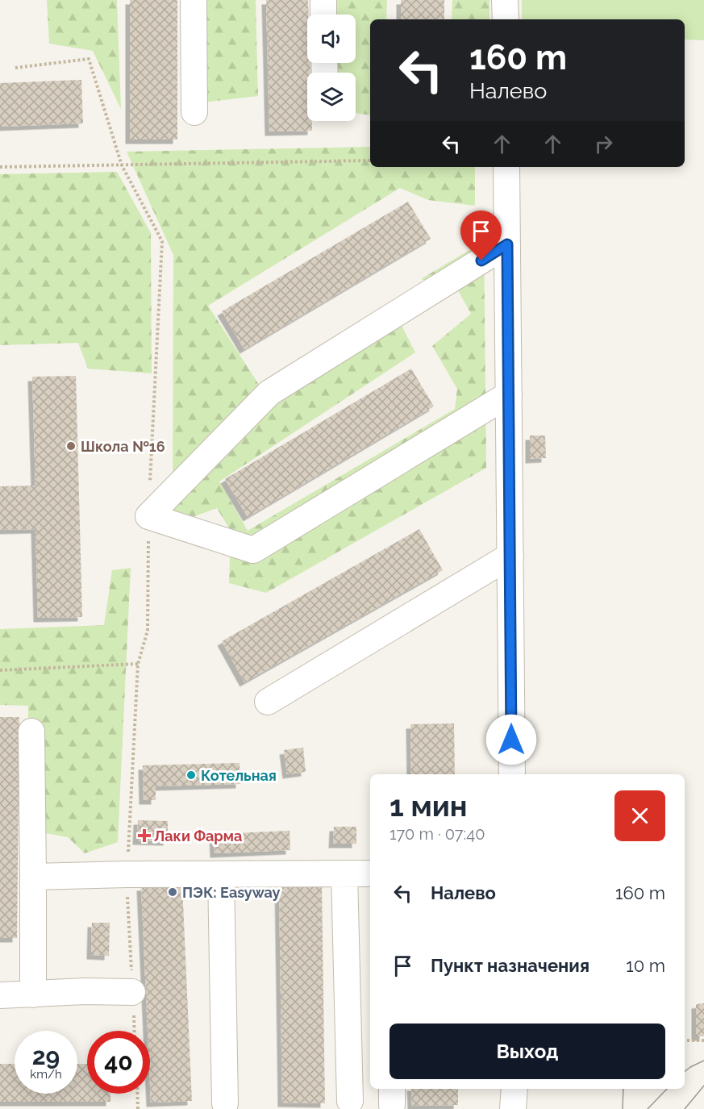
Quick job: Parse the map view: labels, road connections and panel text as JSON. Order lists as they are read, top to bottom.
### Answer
{
  "places": {
    "other": ["Школа №16", "Котельная", "ПЭК: Easyway"],
    "health": ["Лаки Фарма"]
  },
  "page": {
    "turn": ["160 m", "Налево"],
    "heading": ["1 мин", "170 m · 07:40"],
    "list": [
      {
        "name": "Налево",
        "value": "160 m"
      },
      {
        "name": "Пункт назначения",
        "value": "10 m"
      }
    ],
    "buttons": "Выход",
    "speed": "29 km/h",
    "limit": "40"
  }
}
